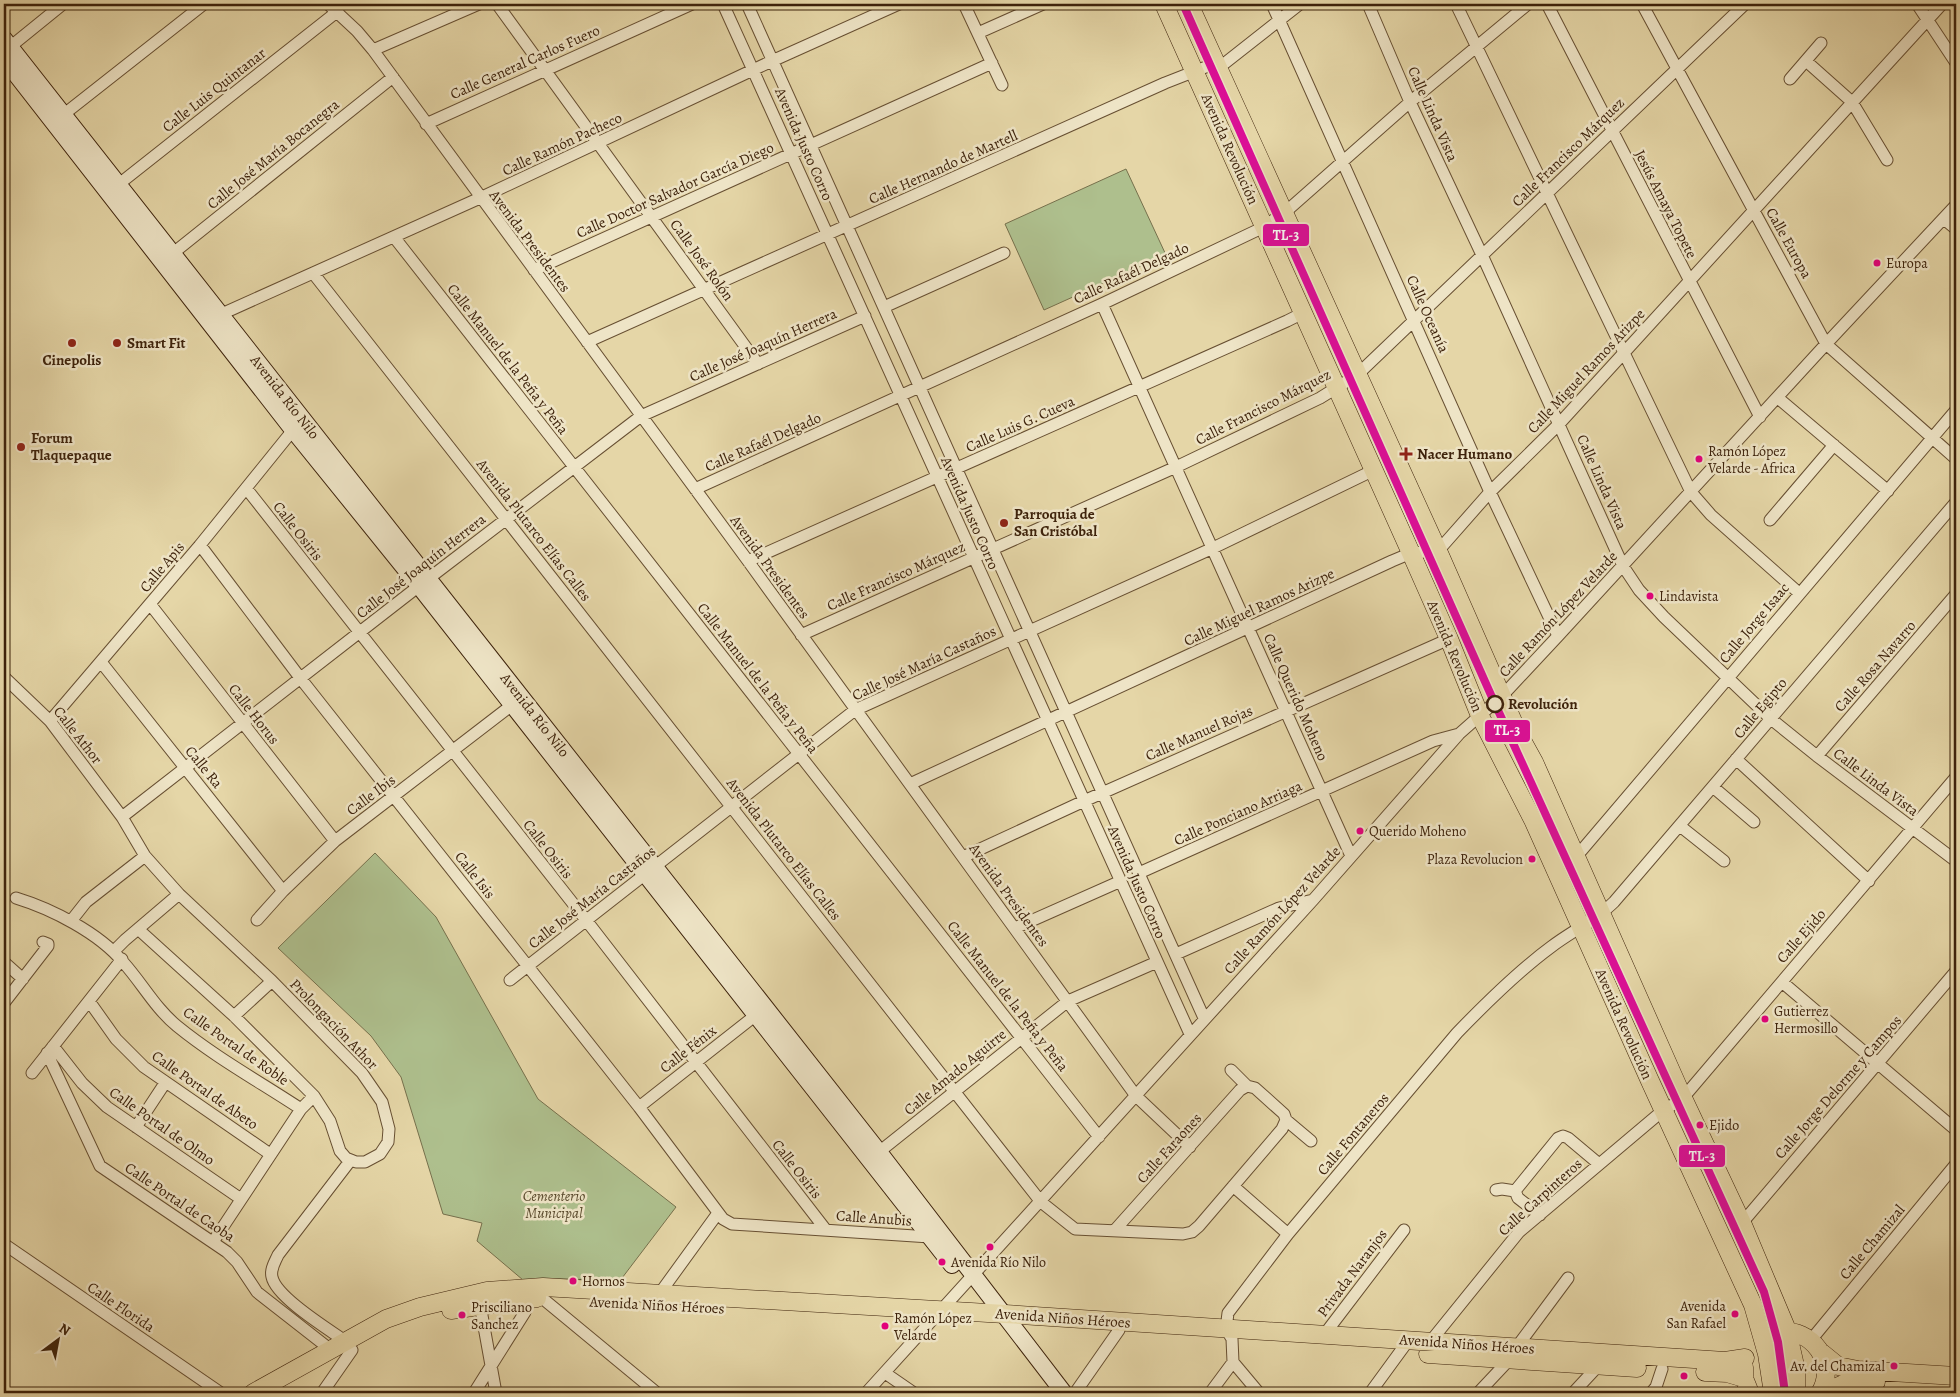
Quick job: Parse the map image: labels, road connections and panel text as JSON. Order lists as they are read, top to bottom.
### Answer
{
  "streets": {
    "main road": ["Avenida Revolución", "Avenida Río Nilo", "Avenida Niños Héroes"],
    "street": [
      "Calle General Carlos Fuero",
      "Calle Luis Quintanar",
      "Calle Linda Vista",
      "Calle Ramón Pacheco",
      "Avenida Justo Corro",
      "Calle Francisco Márquez",
      "Calle José María Bocanegra",
      "Calle Hernando de Martell",
      "Calle Doctor Salvador García Diego",
      "Jesús Amaya Topete",
      "Avenida Presidentes",
      "Calle Europa",
      "Calle José Rolón",
      "Calle Rafaél Delgado",
      "Calle Oceanía",
      "Calle José Joaquín Herrera",
      "Calle Manuel de la Peña y Peña",
      "Calle Miguel Ramos Arizpe",
      "Calle Luis G. Cueva",
      "Avenida Plutarco Elías Calles",
      "Calle Osiris",
      "Calle Apis",
      "Calle Ramón López Velarde",
      "Calle Jorge Isaac",
      "Calle José María Castaños",
      "Calle Rosa Navarro",
      "Calle Querido Moheno",
      "Calle Egipto",
      "Calle Horus",
      "Calle Manuel Rojas",
      "Calle Athor",
      "Calle Ra",
      "Calle Ibis",
      "Calle Ponciano Arriaga",
      "Calle Isis",
      "Calle Ejido",
      "Prolongación Athor",
      "Calle Portal de Roble",
      "Calle Fénix",
      "Calle Amado Aguirre",
      "Calle Jorge Delorme y Campos",
      "Calle Portal de Abeto",
      "Calle Portal de Olmo",
      "Calle Fontaneros",
      "Calle Faraones",
      "Calle Carpinteros",
      "Calle Portal de Caoba",
      "Calle Anubis",
      "Calle Chamizal",
      "Privada Naranjos",
      "Calle Florida"
    ]
  },
  "crossings": [
    ["Calle General Carlos Fuero", "Avenida Presidentes"],
    ["Calle General Carlos Fuero", "Calle José Rolón"],
    ["Calle Luis Quintanar", "Avenida Presidentes"],
    ["Calle Luis Quintanar", "Avenida Río Nilo"],
    ["Calle Linda Vista", "Calle Francisco Márquez"],
    ["Calle Linda Vista", "Calle Rafaél Delgado"],
    ["Calle Linda Vista", "Calle Miguel Ramos Arizpe"],
    ["Calle Linda Vista", "Calle Ramón López Velarde"],
    ["Calle Linda Vista", "Calle Jorge Isaac"],
    ["Calle Linda Vista", "Calle Rosa Navarro"],
    ["Calle Linda Vista", "Calle Egipto"],
    ["Calle Linda Vista", "Calle Ejido"],
    ["Calle Ramón Pacheco", "Avenida Justo Corro"],
    ["Calle Ramón Pacheco", "Avenida Presidentes"],
    ["Calle Ramón Pacheco", "Calle José Rolón"],
    ["Calle Ramón Pacheco", "Calle Manuel de la Peña y Peña"],
    ["Calle Ramón Pacheco", "Avenida Río Nilo"],
    ["Calle Ramón Pacheco", "Avenida Plutarco Elías Calles"],
    ["Avenida Justo Corro", "Calle Francisco Márquez"],
    ["Avenida Justo Corro", "Calle Hernando de Martell"],
    ["Avenida Justo Corro", "Calle Doctor Salvador García Diego"],
    ["Avenida Justo Corro", "Calle Rafaél Delgado"],
    ["Avenida Justo Corro", "Calle José Joaquín Herrera"],
    ["Avenida Justo Corro", "Calle Miguel Ramos Arizpe"],
    ["Avenida Justo Corro", "Calle Luis G. Cueva"],
    ["Avenida Justo Corro", "Calle Ramón López Velarde"],
    ["Avenida Justo Corro", "Calle José María Castaños"],
    ["Avenida Justo Corro", "Calle Manuel Rojas"],
    ["Avenida Justo Corro", "Calle Ponciano Arriaga"],
    ["Avenida Justo Corro", "Calle Amado Aguirre"],
    ["Avenida Revolución", "Calle Francisco Márquez"],
    ["Avenida Revolución", "Calle Hernando de Martell"],
    ["Avenida Revolución", "Calle Rafaél Delgado"],
    ["Avenida Revolución", "Calle Miguel Ramos Arizpe"],
    ["Avenida Revolución", "Calle Luis G. Cueva"],
    ["Avenida Revolución", "Calle Ramón López Velarde"],
    ["Avenida Revolución", "Calle Jorge Isaac"],
    ["Avenida Revolución", "Calle José María Castaños"],
    ["Avenida Revolución", "Calle Egipto"],
    ["Avenida Revolución", "Calle Manuel Rojas"],
    ["Avenida Revolución", "Calle Ejido"],
    ["Avenida Revolución", "Calle Jorge Delorme y Campos"],
    ["Avenida Revolución", "Calle Fontaneros"],
    ["Avenida Revolución", "Calle Carpinteros"],
    ["Calle Francisco Márquez", "Jesús Amaya Topete"],
    ["Calle Francisco Márquez", "Avenida Presidentes"],
    ["Calle Francisco Márquez", "Calle Europa"],
    ["Calle Francisco Márquez", "Calle Oceanía"],
    ["Calle Francisco Márquez", "Calle Querido Moheno"],
    ["Calle José María Bocanegra", "Avenida Presidentes"],
    ["Calle José María Bocanegra", "Avenida Río Nilo"],
    ["Calle Hernando de Martell", "Avenida Presidentes"],
    ["Calle Hernando de Martell", "Calle José Rolón"],
    ["Calle Hernando de Martell", "Calle Oceanía"],
    ["Calle Doctor Salvador García Diego", "Avenida Presidentes"],
    ["Calle Doctor Salvador García Diego", "Calle José Rolón"],
    ["Jesús Amaya Topete", "Calle Miguel Ramos Arizpe"],
    ["Jesús Amaya Topete", "Calle Ramón López Velarde"],
    ["Avenida Presidentes", "Calle Rafaél Delgado"],
    ["Avenida Presidentes", "Calle José Joaquín Herrera"],
    ["Avenida Presidentes", "Calle Miguel Ramos Arizpe"],
    ["Avenida Presidentes", "Calle Luis G. Cueva"],
    ["Avenida Presidentes", "Calle Ramón López Velarde"],
    ["Avenida Presidentes", "Calle José María Castaños"],
    ["Avenida Presidentes", "Calle Manuel Rojas"],
    ["Avenida Presidentes", "Calle Amado Aguirre"],
    ["Avenida Presidentes", "Calle Faraones"],
    ["Calle Europa", "Calle Miguel Ramos Arizpe"],
    ["Calle Europa", "Calle Ramón López Velarde"],
    ["Calle Europa", "Calle Jorge Isaac"],
    ["Calle José Rolón", "Calle José Joaquín Herrera"],
    ["Calle Rafaél Delgado", "Calle Oceanía"],
    ["Calle Rafaél Delgado", "Calle Querido Moheno"],
    ["Calle Oceanía", "Calle Miguel Ramos Arizpe"],
    ["Calle Oceanía", "Calle Ramón López Velarde"],
    ["Calle José Joaquín Herrera", "Calle Manuel de la Peña y Peña"],
    ["Calle José Joaquín Herrera", "Avenida Río Nilo"],
    ["Calle José Joaquín Herrera", "Avenida Plutarco Elías Calles"],
    ["Calle José Joaquín Herrera", "Calle Osiris"],
    ["Calle José Joaquín Herrera", "Calle Horus"],
    ["Calle José Joaquín Herrera", "Calle Athor"],
    ["Calle José Joaquín Herrera", "Calle Ra"],
    ["Calle José Joaquín Herrera", "Calle Isis"],
    ["Calle José Joaquín Herrera", "Prolongación Athor"],
    ["Calle Manuel de la Peña y Peña", "Calle Ramón López Velarde"],
    ["Calle Manuel de la Peña y Peña", "Calle José María Castaños"],
    ["Calle Manuel de la Peña y Peña", "Calle Amado Aguirre"],
    ["Calle Miguel Ramos Arizpe", "Calle Querido Moheno"],
    ["Avenida Río Nilo", "Calle Apis"],
    ["Avenida Río Nilo", "Calle Ramón López Velarde"],
    ["Avenida Río Nilo", "Calle José María Castaños"],
    ["Avenida Río Nilo", "Calle Ibis"],
    ["Avenida Río Nilo", "Calle Fénix"],
    ["Avenida Río Nilo", "Calle Amado Aguirre"],
    ["Avenida Río Nilo", "Calle Anubis"],
    ["Avenida Río Nilo", "Avenida Niños Héroes"],
    ["Calle Luis G. Cueva", "Calle Querido Moheno"],
    ["Avenida Plutarco Elías Calles", "Calle Ramón López Velarde"],
    ["Avenida Plutarco Elías Calles", "Calle José María Castaños"],
    ["Avenida Plutarco Elías Calles", "Calle Amado Aguirre"],
    ["Avenida Plutarco Elías Calles", "Calle Faraones"],
    ["Calle Osiris", "Calle Apis"],
    ["Calle Osiris", "Calle José María Castaños"],
    ["Calle Osiris", "Calle Ibis"],
    ["Calle Osiris", "Calle Fénix"],
    ["Calle Osiris", "Calle Anubis"],
    ["Calle Apis", "Calle Horus"],
    ["Calle Apis", "Calle Athor"],
    ["Calle Apis", "Calle Ra"],
    ["Calle Apis", "Calle Isis"],
    ["Calle Ramón López Velarde", "Calle Querido Moheno"],
    ["Calle Ramón López Velarde", "Calle Ponciano Arriaga"],
    ["Calle Ramón López Velarde", "Avenida Niños Héroes"],
    ["Calle José María Castaños", "Calle Querido Moheno"],
    ["Calle José María Castaños", "Calle Isis"],
    ["Calle Querido Moheno", "Calle Manuel Rojas"],
    ["Calle Querido Moheno", "Calle Ponciano Arriaga"],
    ["Calle Egipto", "Calle Fontaneros"],
    ["Calle Horus", "Calle Ibis"],
    ["Calle Athor", "Prolongación Athor"],
    ["Calle Ra", "Calle Ibis"],
    ["Calle Ibis", "Calle Isis"],
    ["Calle Isis", "Calle Fénix"],
    ["Calle Isis", "Calle Anubis"],
    ["Calle Ejido", "Calle Carpinteros"],
    ["Calle Portal de Olmo", "Calle Portal de Caoba"],
    ["Calle Fontaneros", "Avenida Niños Héroes"],
    ["Calle Carpinteros", "Avenida Niños Héroes"],
    ["Calle Portal de Caoba", "Avenida Niños Héroes"],
    ["Privada Naranjos", "Avenida Niños Héroes"]
  ],
  "parks": ["Cementerio Municipal"],
  "places": {
    "other": [
      "Europa",
      "Cinepolis",
      "Smart Fit",
      "Forum Tlaquepaque",
      "Ramón López Velarde - Africa",
      "Parroquia de San Cristóbal",
      "Lindavista",
      "Revolución",
      "Querido Moheno",
      "Plaza Revolucion",
      "Gutierrez Hermosillo",
      "Ejido",
      "Avenida Río Nilo",
      "Hornos",
      "Avenida San Rafael",
      "Prisciliano Sanchez",
      "Ramón López Velarde",
      "Av. del Chamizal"
    ],
    "health": ["Nacer Humano"]
  },
  "lines": ["transit line TL-3"],
  "north": "top right"
}
